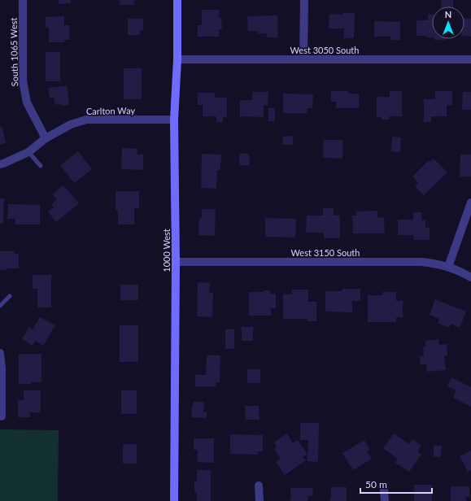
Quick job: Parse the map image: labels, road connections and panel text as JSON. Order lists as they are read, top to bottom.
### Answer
{
  "streets": {
    "main road": ["1000 West"],
    "street": [
      "West 3050 South",
      "South 1065 West",
      "Carlton Way",
      "West 3150 South"
    ]
  },
  "crossings": [
    ["West 3050 South", "1000 West"],
    ["South 1065 West", "Carlton Way"],
    ["Carlton Way", "1000 West"],
    ["1000 West", "West 3150 South"]
  ],
  "scale_bar": "50 m",
  "north": "top"
}
